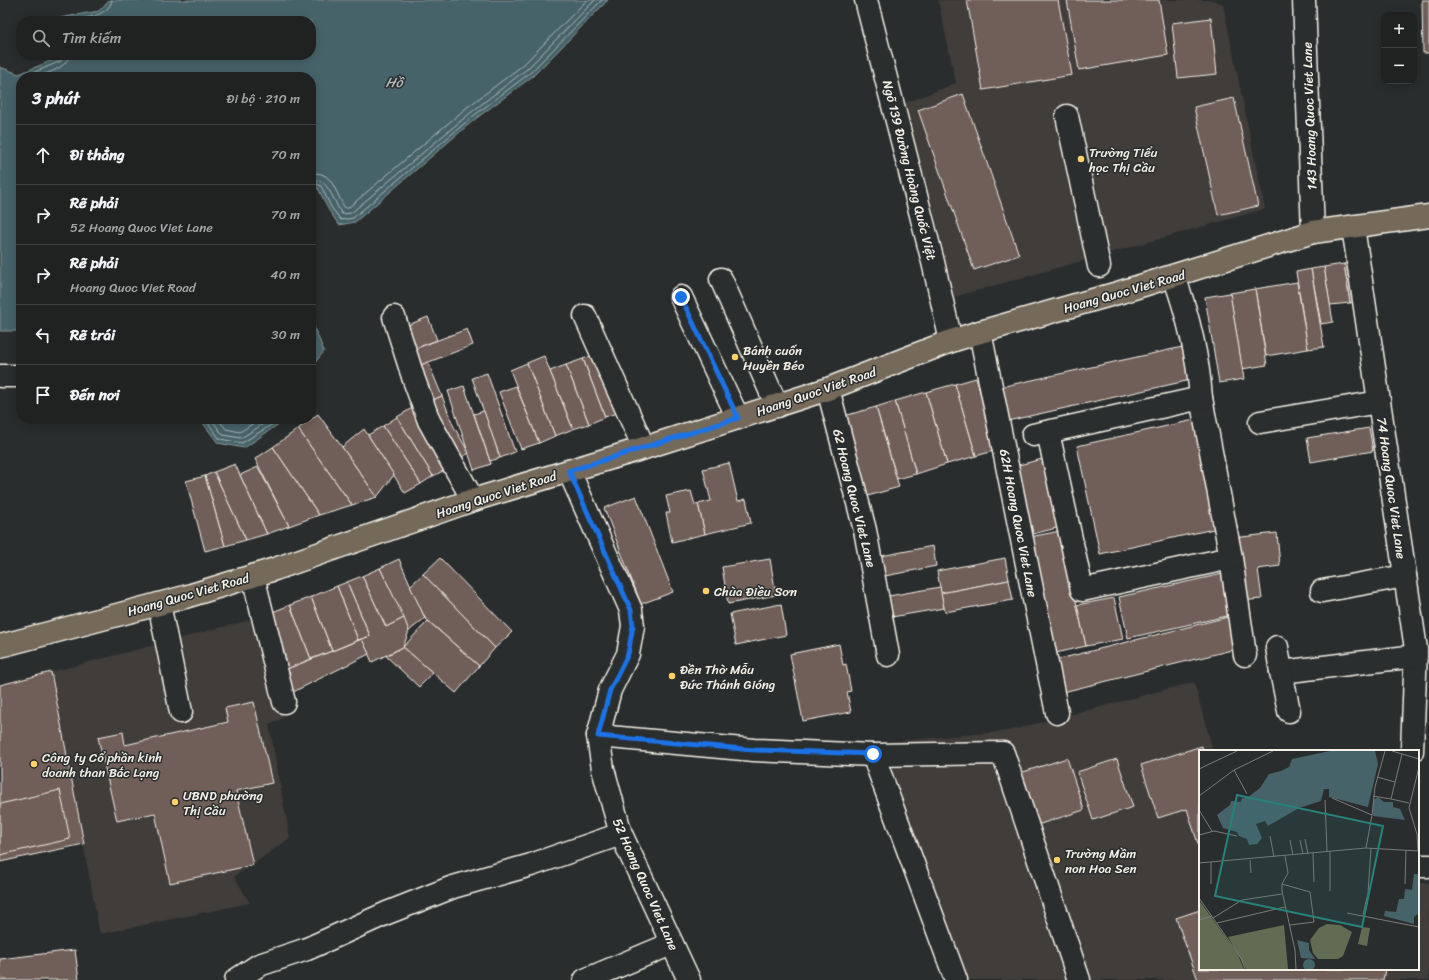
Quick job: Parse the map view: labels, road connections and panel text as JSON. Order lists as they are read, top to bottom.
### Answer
{
  "streets": {
    "main road": ["Hoang Quoc Viet Road"],
    "street": [
      "143 Hoang Quoc Viet Lane",
      "Ngõ 139 Đường Hoàng Quốc Việt",
      "74 Hoang Quoc Viet Lane",
      "62 Hoang Quoc Viet Lane",
      "62H Hoang Quoc Viet Lane",
      "52 Hoang Quoc Viet Lane"
    ]
  },
  "crossings": [
    ["143 Hoang Quoc Viet Lane", "Hoang Quoc Viet Road"],
    ["Ngõ 139 Đường Hoàng Quốc Việt", "Hoang Quoc Viet Road"],
    ["Hoang Quoc Viet Road", "74 Hoang Quoc Viet Lane"],
    ["Hoang Quoc Viet Road", "62 Hoang Quoc Viet Lane"],
    ["Hoang Quoc Viet Road", "62H Hoang Quoc Viet Lane"],
    ["Hoang Quoc Viet Road", "52 Hoang Quoc Viet Lane"]
  ],
  "water": ["Hồ"],
  "places": [
    "Trường Tiểu học Thị Cầu",
    "Bánh cuốn Huyền Béo",
    "Chùa Điều Sơn",
    "Đền Thờ Mẫu Đức Thánh Gióng",
    "Công ty Cổ phần kinh doanh than Bắc Lạng",
    "UBND phường Thị Cầu",
    "Trường Mầm non Hoa Sen"
  ],
  "page": {
    "map_buttons": ["+", "−"],
    "search": "Tìm kiếm",
    "heading": ["3 phút", "Đi bộ · 210 m"],
    "list": [
      ["Đi thẳng", "70 m"],
      ["Rẽ phải", "52 Hoang Quoc Viet Lane", "70 m"],
      ["Rẽ phải", "Hoang Quoc Viet Road", "40 m"],
      ["Rẽ trái", "30 m"],
      "Đến nơi"
    ]
  }
}
